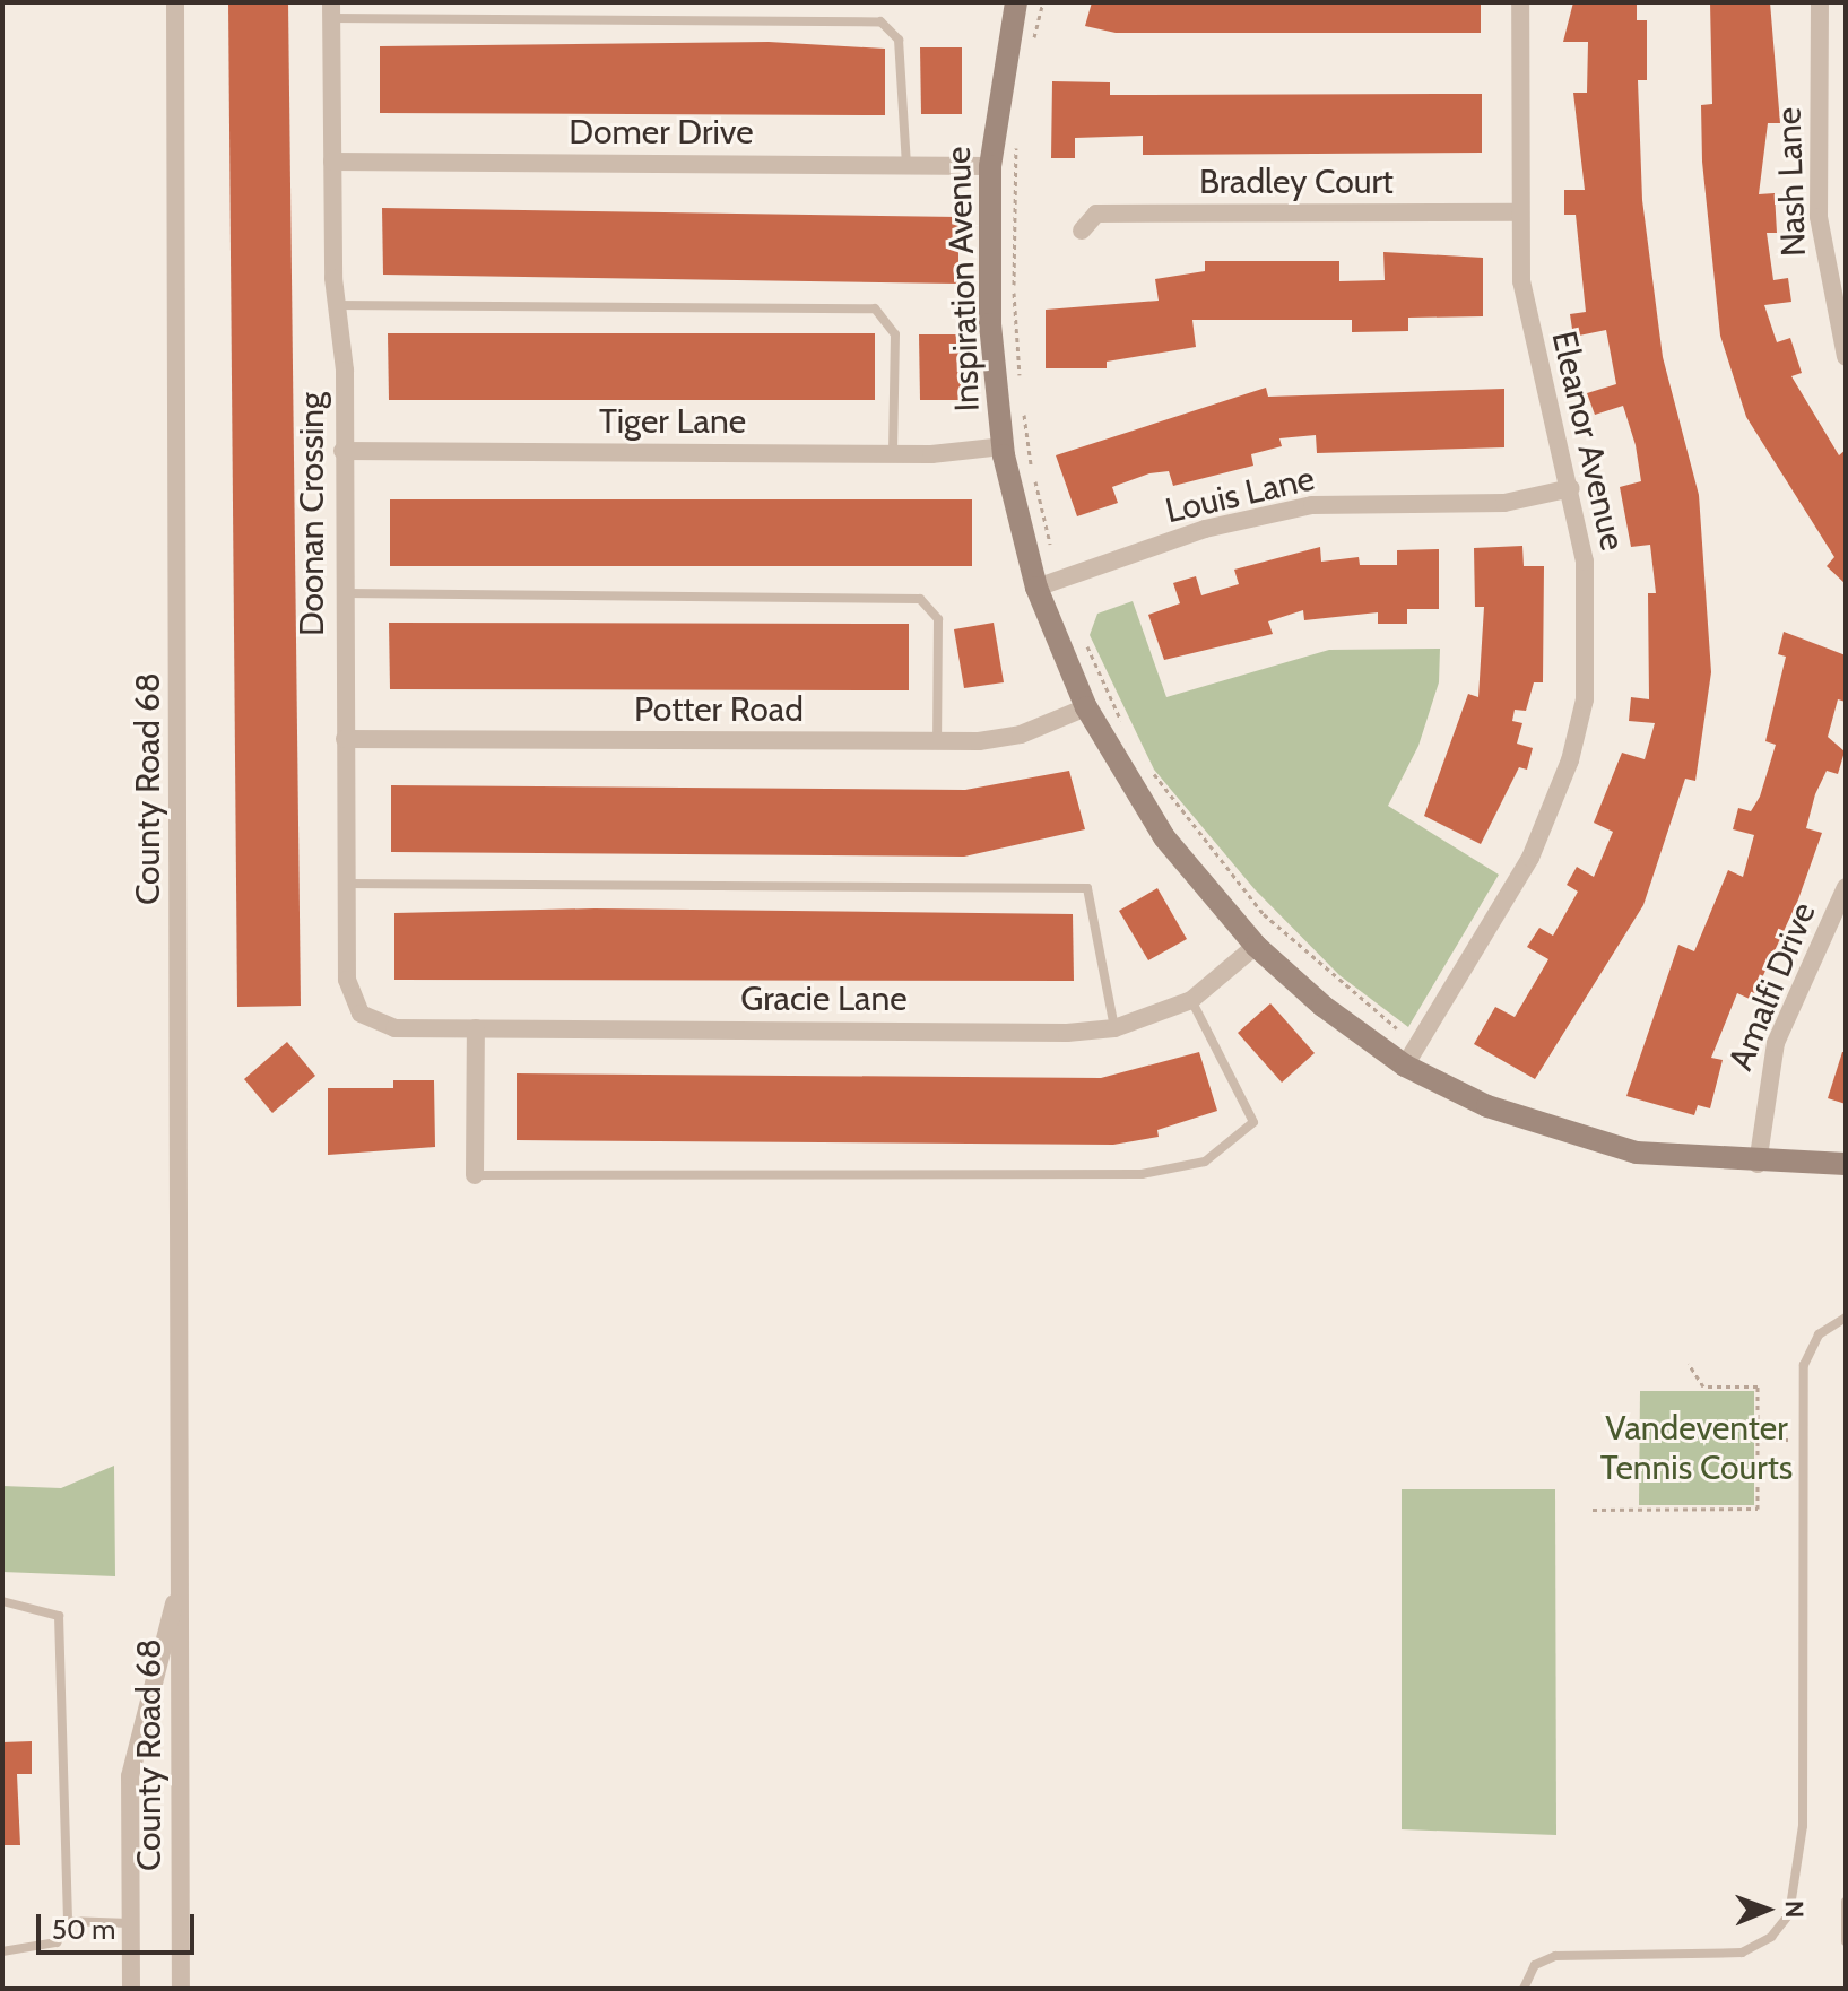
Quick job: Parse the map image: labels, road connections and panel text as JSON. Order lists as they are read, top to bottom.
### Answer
{
  "streets": {
    "street": [
      "Domer Drive",
      "Bradley Court",
      "Nash Lane",
      "Inspiration Avenue",
      "Tiger Lane",
      "Eleanor Avenue",
      "Louis Lane",
      "Doonan Crossing",
      "Potter Road",
      "County Road 68",
      "Amalfi Drive",
      "Gracie Lane"
    ]
  },
  "crossings": [
    ["Domer Drive", "Inspiration Avenue"],
    ["Domer Drive", "Doonan Crossing"],
    ["Bradley Court", "Eleanor Avenue"],
    ["Inspiration Avenue", "Tiger Lane"],
    ["Inspiration Avenue", "Eleanor Avenue"],
    ["Inspiration Avenue", "Louis Lane"],
    ["Inspiration Avenue", "Potter Road"],
    ["Inspiration Avenue", "Amalfi Drive"],
    ["Inspiration Avenue", "Gracie Lane"],
    ["Tiger Lane", "Doonan Crossing"],
    ["Eleanor Avenue", "Louis Lane"],
    ["Doonan Crossing", "Potter Road"],
    ["Doonan Crossing", "Gracie Lane"]
  ],
  "parks": ["Vandeventer Tennis Courts"],
  "scale_bar": "50 m",
  "north": "right"
}
